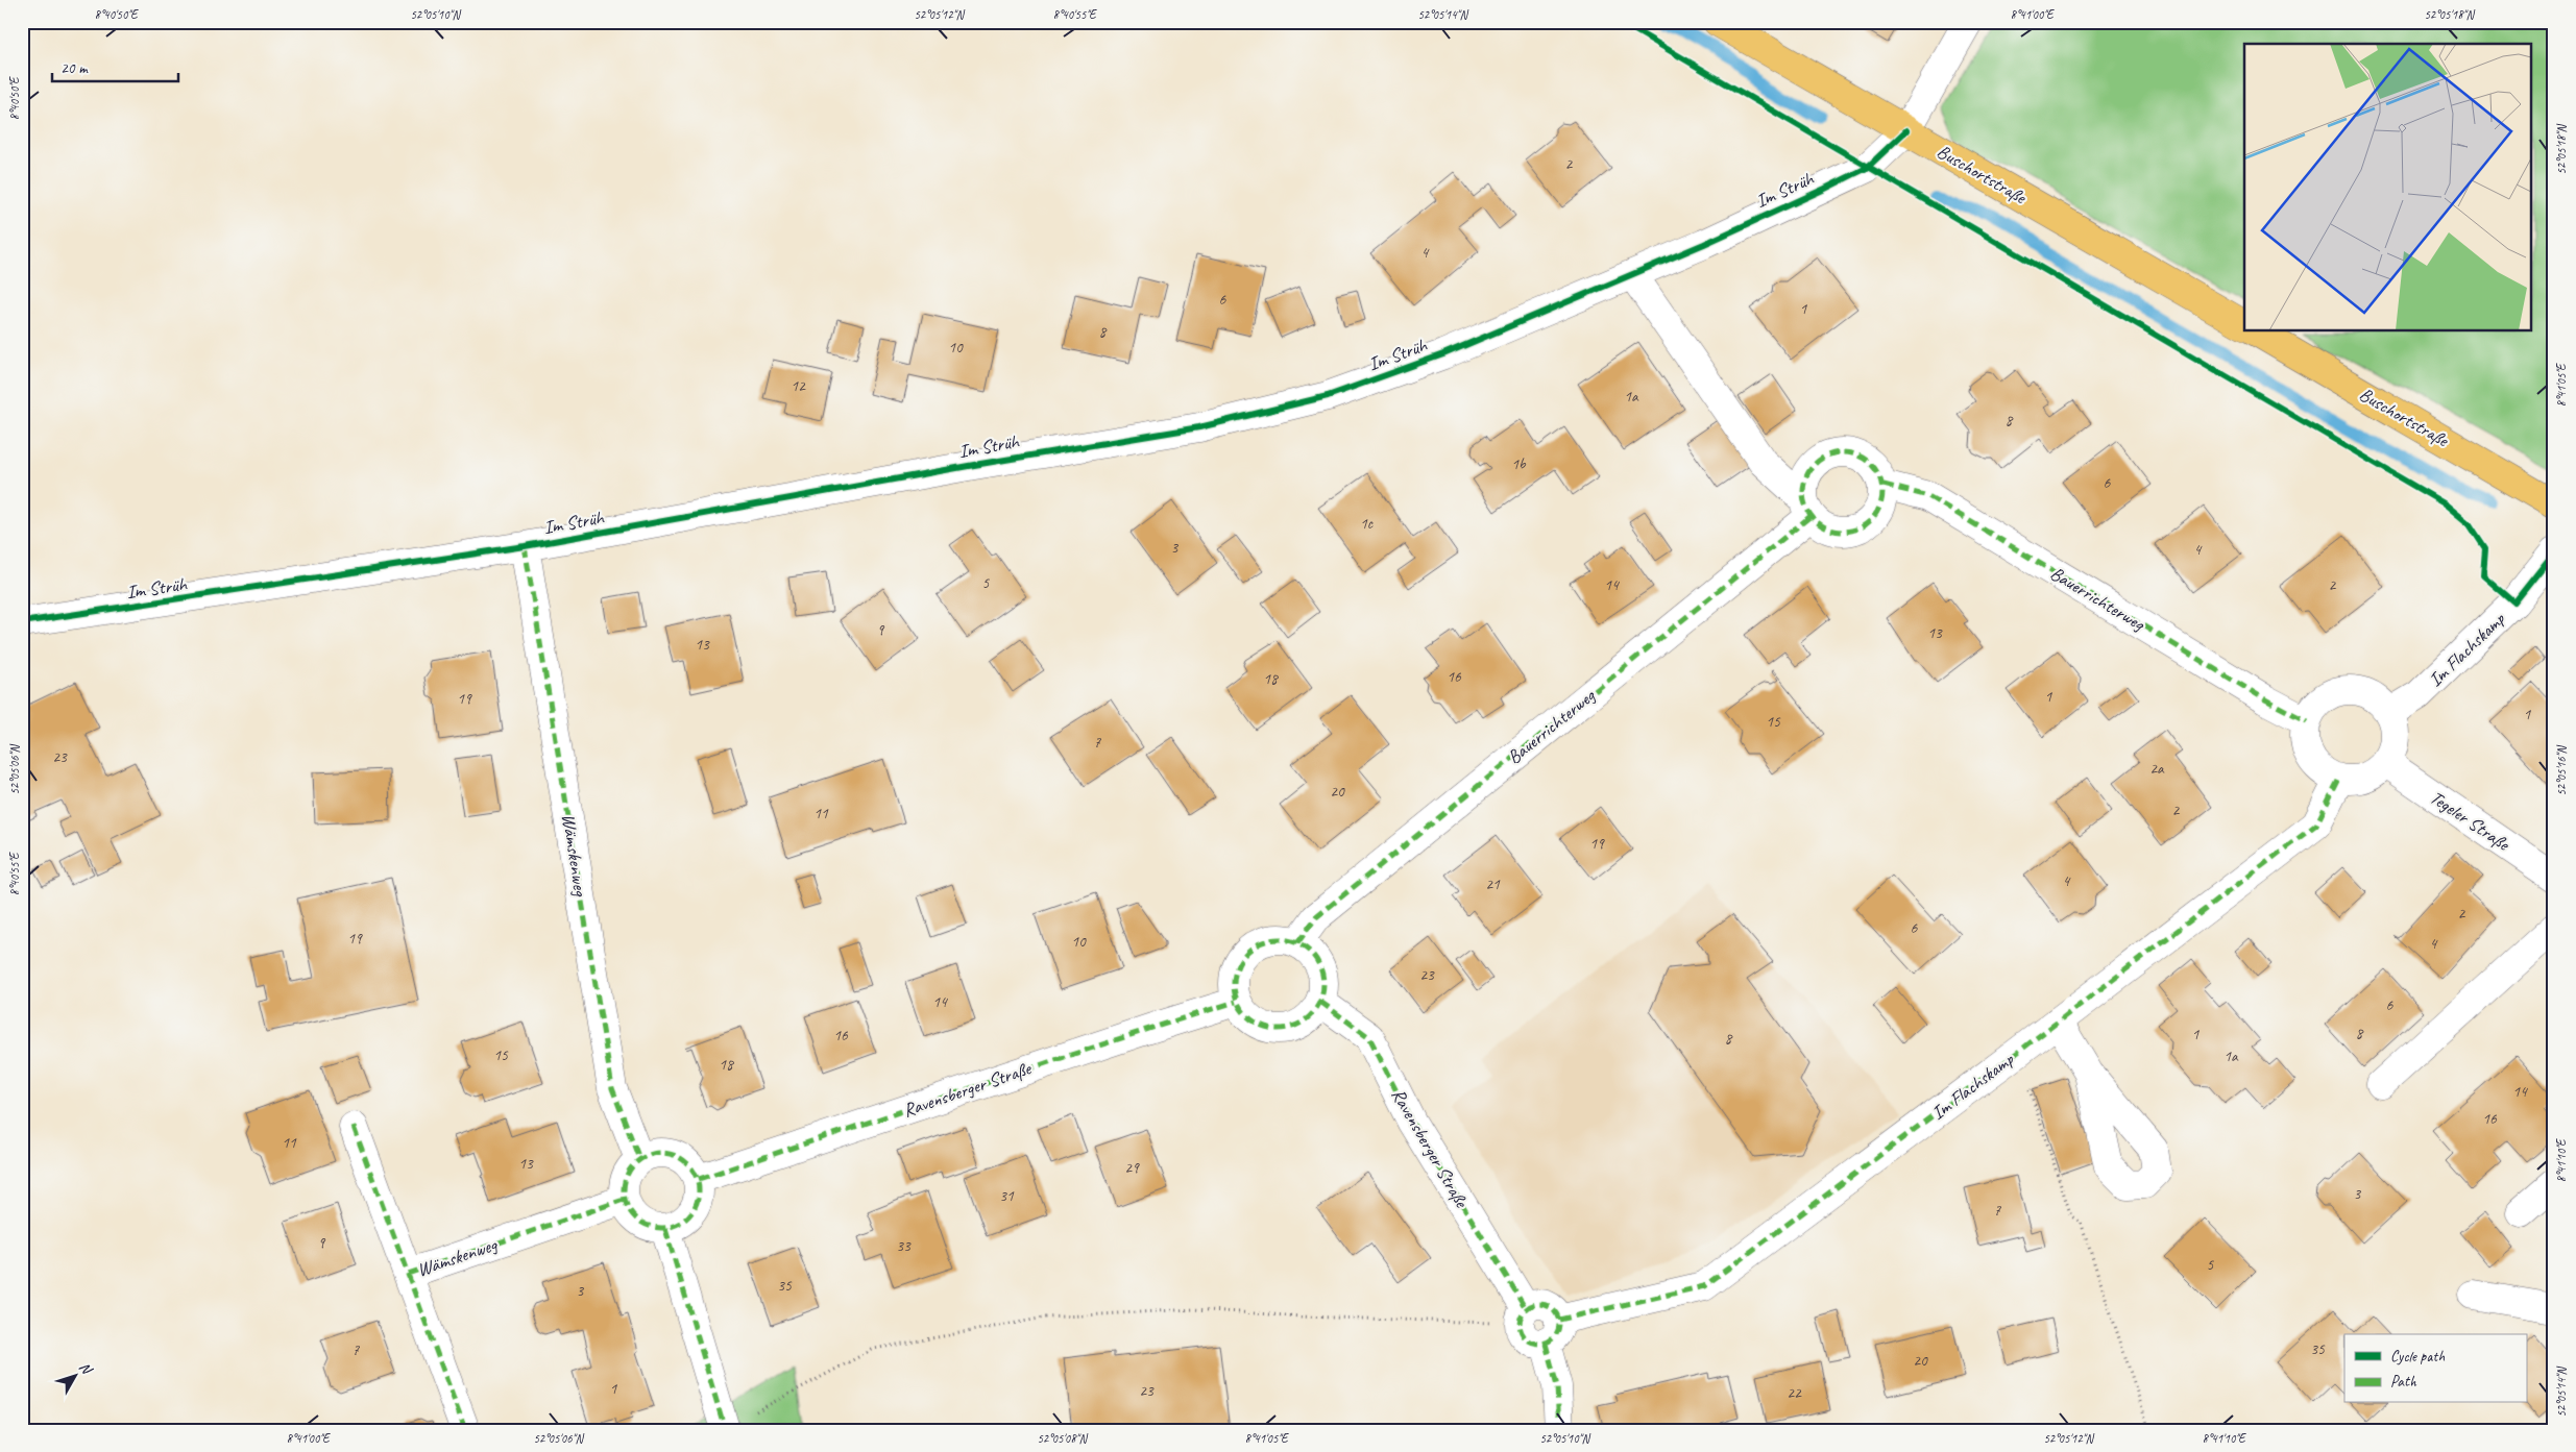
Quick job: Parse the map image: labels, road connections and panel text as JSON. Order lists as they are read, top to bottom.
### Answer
{
  "streets": {
    "main road": ["Buschortstraße"],
    "street": [
      "Im Strüh",
      "Bauerrichterweg",
      "Im Flachskamp",
      "Tegeler Straße",
      "Wämskenweg",
      "Ravensberger Straße"
    ]
  },
  "crossings": [
    ["Buschortstraße", "Im Strüh"],
    ["Im Strüh", "Wämskenweg"],
    ["Bauerrichterweg", "Im Flachskamp"],
    ["Bauerrichterweg", "Tegeler Straße"],
    ["Bauerrichterweg", "Ravensberger Straße"],
    ["Im Flachskamp", "Tegeler Straße"],
    ["Im Flachskamp", "Ravensberger Straße"],
    ["Wämskenweg", "Ravensberger Straße"]
  ],
  "house_numbers": [
    "2",
    "4",
    "6",
    "1",
    "8",
    "10",
    "12",
    "1a",
    "8",
    "1b",
    "6",
    "1c",
    "3",
    "4",
    "5",
    "14",
    "2",
    "9",
    "13",
    "13",
    "16",
    "18",
    "1",
    "19",
    "1",
    "15",
    "7",
    "23",
    "2a",
    "20",
    "2",
    "11",
    "19",
    "4",
    "21",
    "2",
    "6",
    "19",
    "10",
    "4",
    "23",
    "14",
    "6",
    "8",
    "1",
    "16",
    "8",
    "15",
    "1a",
    "18",
    "14",
    "16",
    "11",
    "13",
    "29",
    "3",
    "31",
    "7",
    "9",
    "33",
    "5",
    "35",
    "3",
    "35",
    "7",
    "20",
    "1",
    "23",
    "22"
  ],
  "legend": ["Cycle path", "Path"],
  "scale_bar": "20 m",
  "north": "top right",
  "coordinates": [
    "8°40'50\"E",
    "52°05'10\"N",
    "52°05'12\"N",
    "8°40'55\"E",
    "52°05'14\"N",
    "8°41'00\"E",
    "52°05'18\"N",
    "8°41'05\"E",
    "52°05'06\"N",
    "52°05'16\"N",
    "8°41'10\"E",
    "52°05'08\"N"
  ]
}
